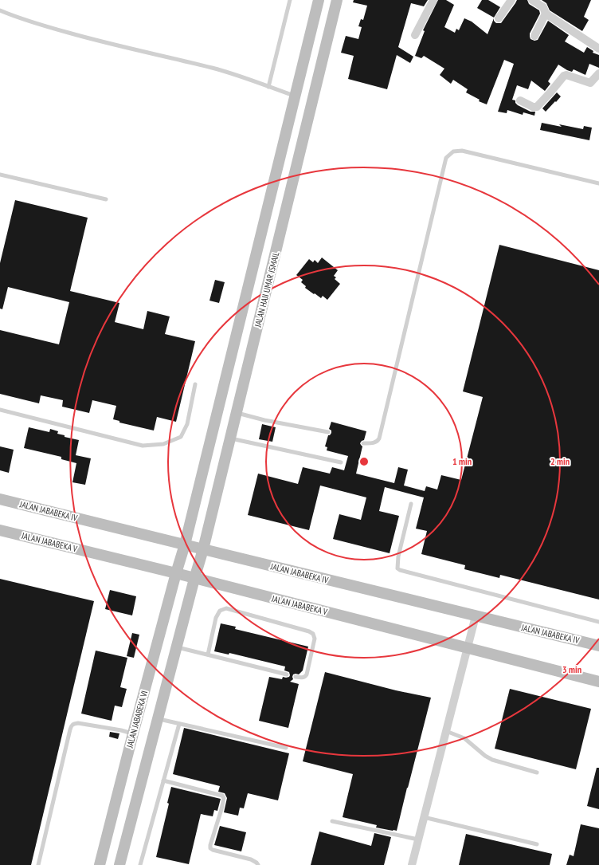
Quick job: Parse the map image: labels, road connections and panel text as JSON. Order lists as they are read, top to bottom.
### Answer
{
  "streets": {
    "street": [
      "JALAN HAJI UMAR ISMAIL",
      "JALAN JABABEKA IV",
      "JALAN JABABEKA V",
      "JALAN JABABEKA VI"
    ]
  },
  "crossings": [
    ["JALAN HAJI UMAR ISMAIL", "JALAN JABABEKA IV"],
    ["JALAN HAJI UMAR ISMAIL", "JALAN JABABEKA V"],
    ["JALAN JABABEKA V", "JALAN JABABEKA VI"]
  ],
  "rings": ["1 min", "2 min", "3 min"]
}
